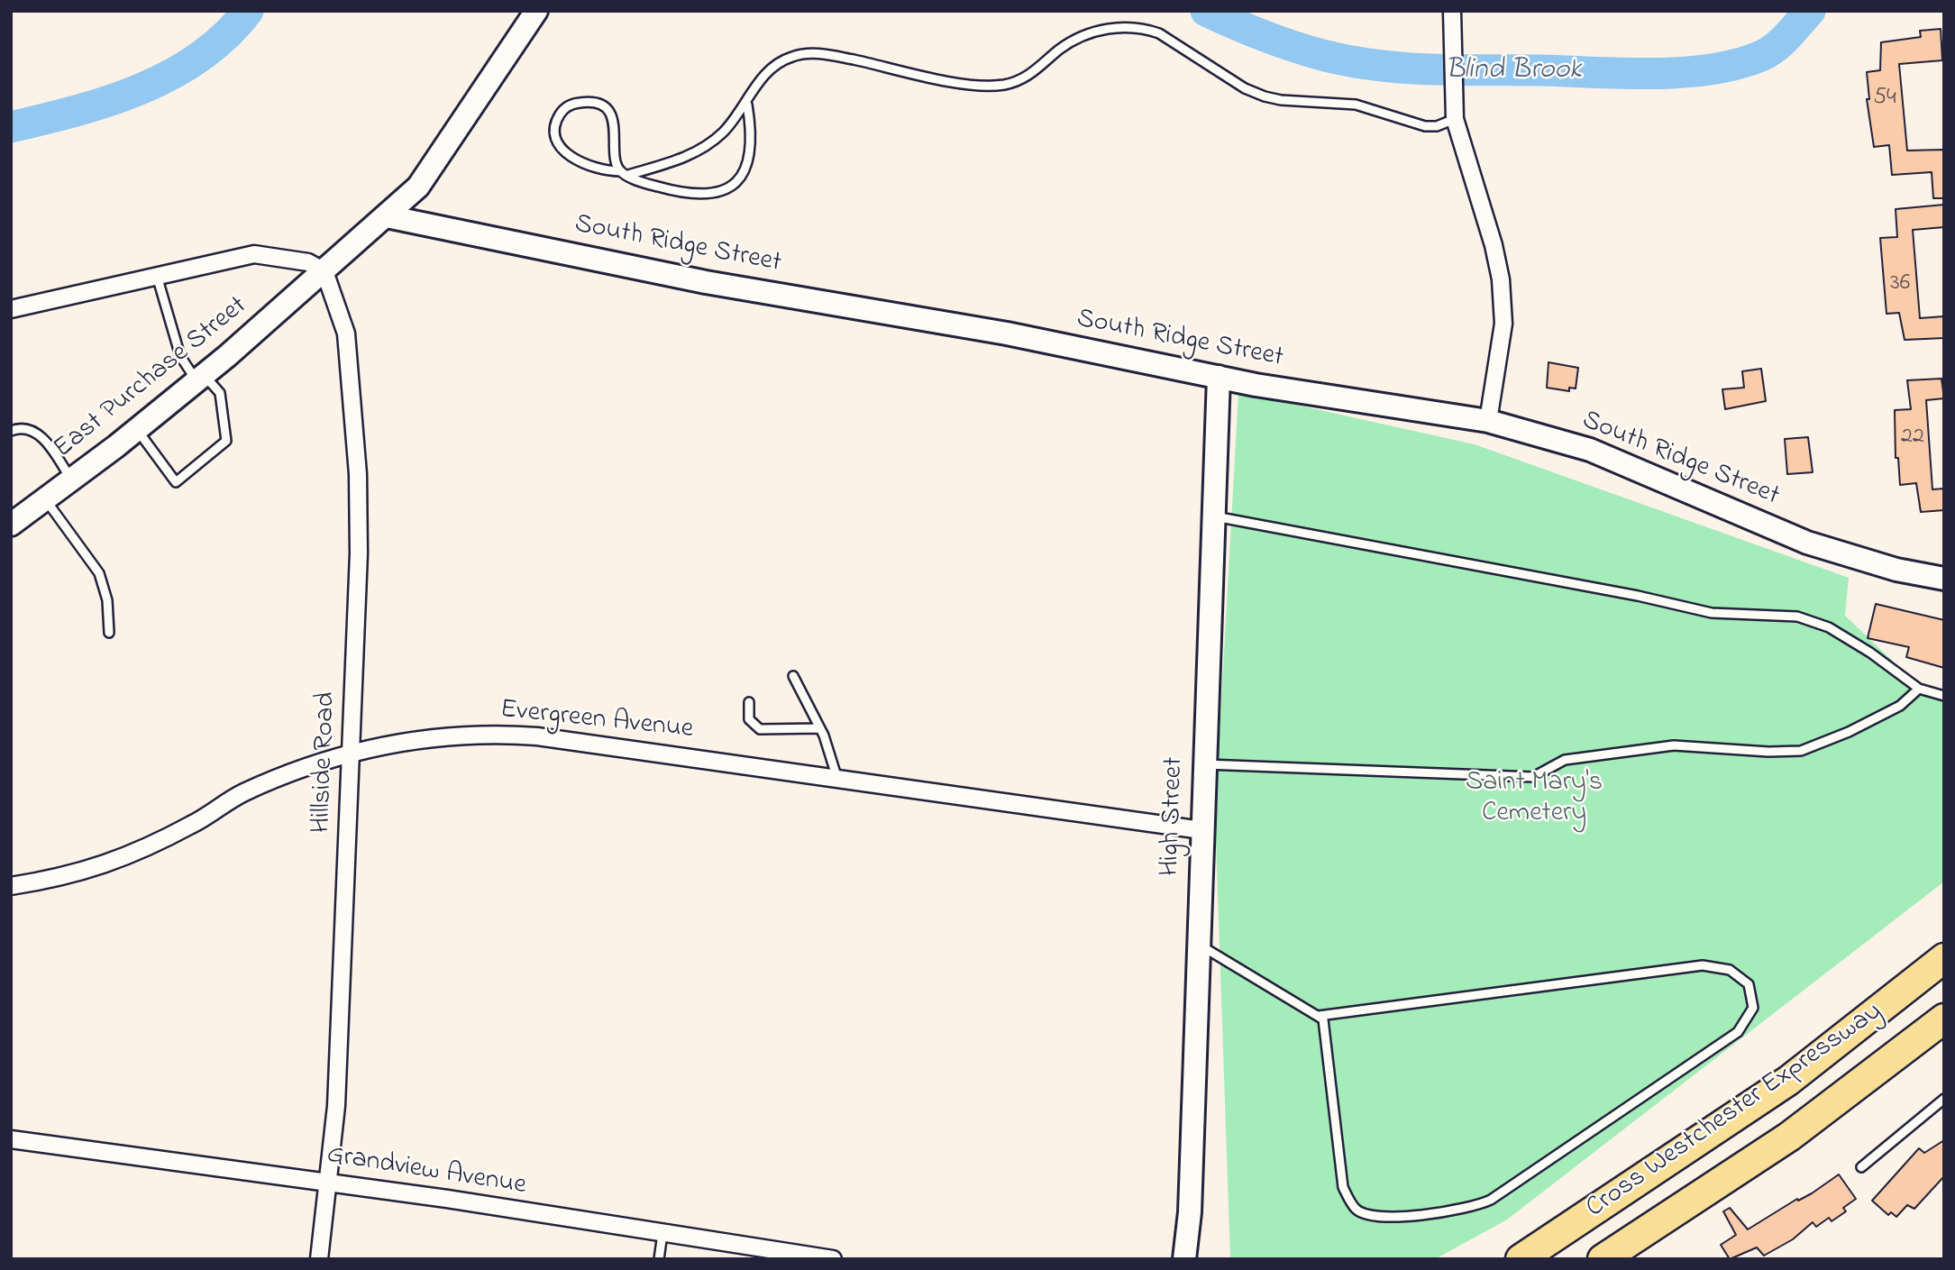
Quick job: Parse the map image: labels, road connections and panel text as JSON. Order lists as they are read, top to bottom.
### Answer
{
  "streets": {
    "highway": ["Cross Westchester Expressway"],
    "street": [
      "South Ridge Street",
      "East Purchase Street",
      "Evergreen Avenue",
      "Hillside Road",
      "High Street",
      "Grandview Avenue"
    ]
  },
  "crossings": [
    ["South Ridge Street", "East Purchase Street"],
    ["South Ridge Street", "High Street"],
    ["East Purchase Street", "Hillside Road"],
    ["Evergreen Avenue", "Hillside Road"],
    ["Evergreen Avenue", "High Street"],
    ["Hillside Road", "Grandview Avenue"]
  ],
  "water": ["Blind Brook"],
  "parks": ["Saint Mary's Cemetery"],
  "house_numbers": ["54", "36", "22"]
}
